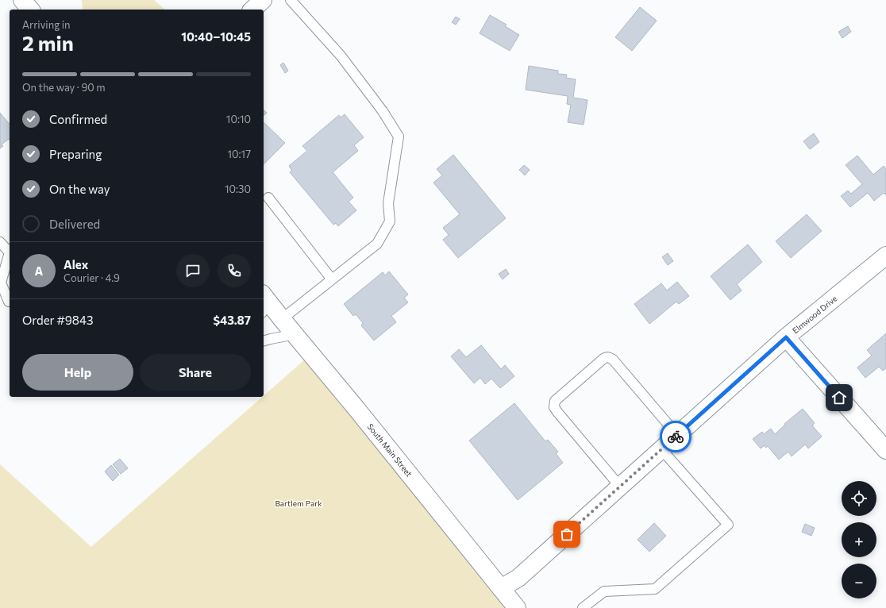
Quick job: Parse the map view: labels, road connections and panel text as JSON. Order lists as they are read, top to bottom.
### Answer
{
  "streets": {
    "main road": ["Elmwood Drive", "South Main Street"]
  },
  "crossings": [
    ["Elmwood Drive", "South Main Street"]
  ],
  "parks": ["Bartlem Park"],
  "page": {
    "heading": ["2 min", "Arriving in", "10:40–10:45"],
    "panel": [
      "Alex",
      "Courier · 4.9",
      "Order #9843",
      "$43.87"
    ],
    "bar": "On the way · 90 m",
    "list": [
      ["Confirmed", "10:10"],
      ["Preparing", "10:17"],
      ["On the way", "10:30"],
      "Delivered"
    ],
    "round": "A",
    "buttons": ["Help", "Share"],
    "map_buttons": ["+", "−"]
  }
}
